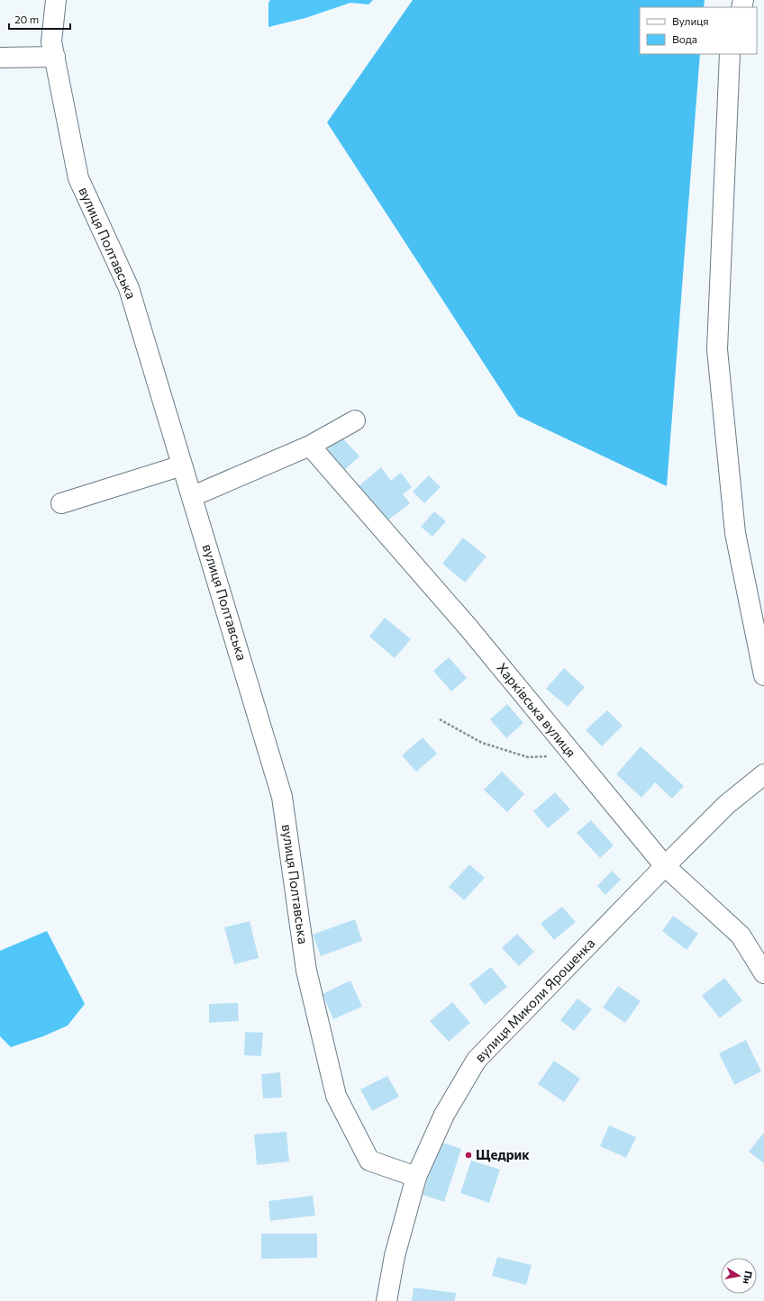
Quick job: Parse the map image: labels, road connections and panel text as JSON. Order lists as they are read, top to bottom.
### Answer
{
  "streets": {
    "main road": ["вулиця Полтавська", "Харківська вулиця", "вулиця Миколи Ярошенка"]
  },
  "crossings": [
    ["вулиця Полтавська", "вулиця Миколи Ярошенка"],
    ["Харківська вулиця", "вулиця Миколи Ярошенка"]
  ],
  "places": ["Щедрик"],
  "legend": ["Вулиця", "Вода"],
  "scale_bar": "20 m",
  "north": "right"
}
